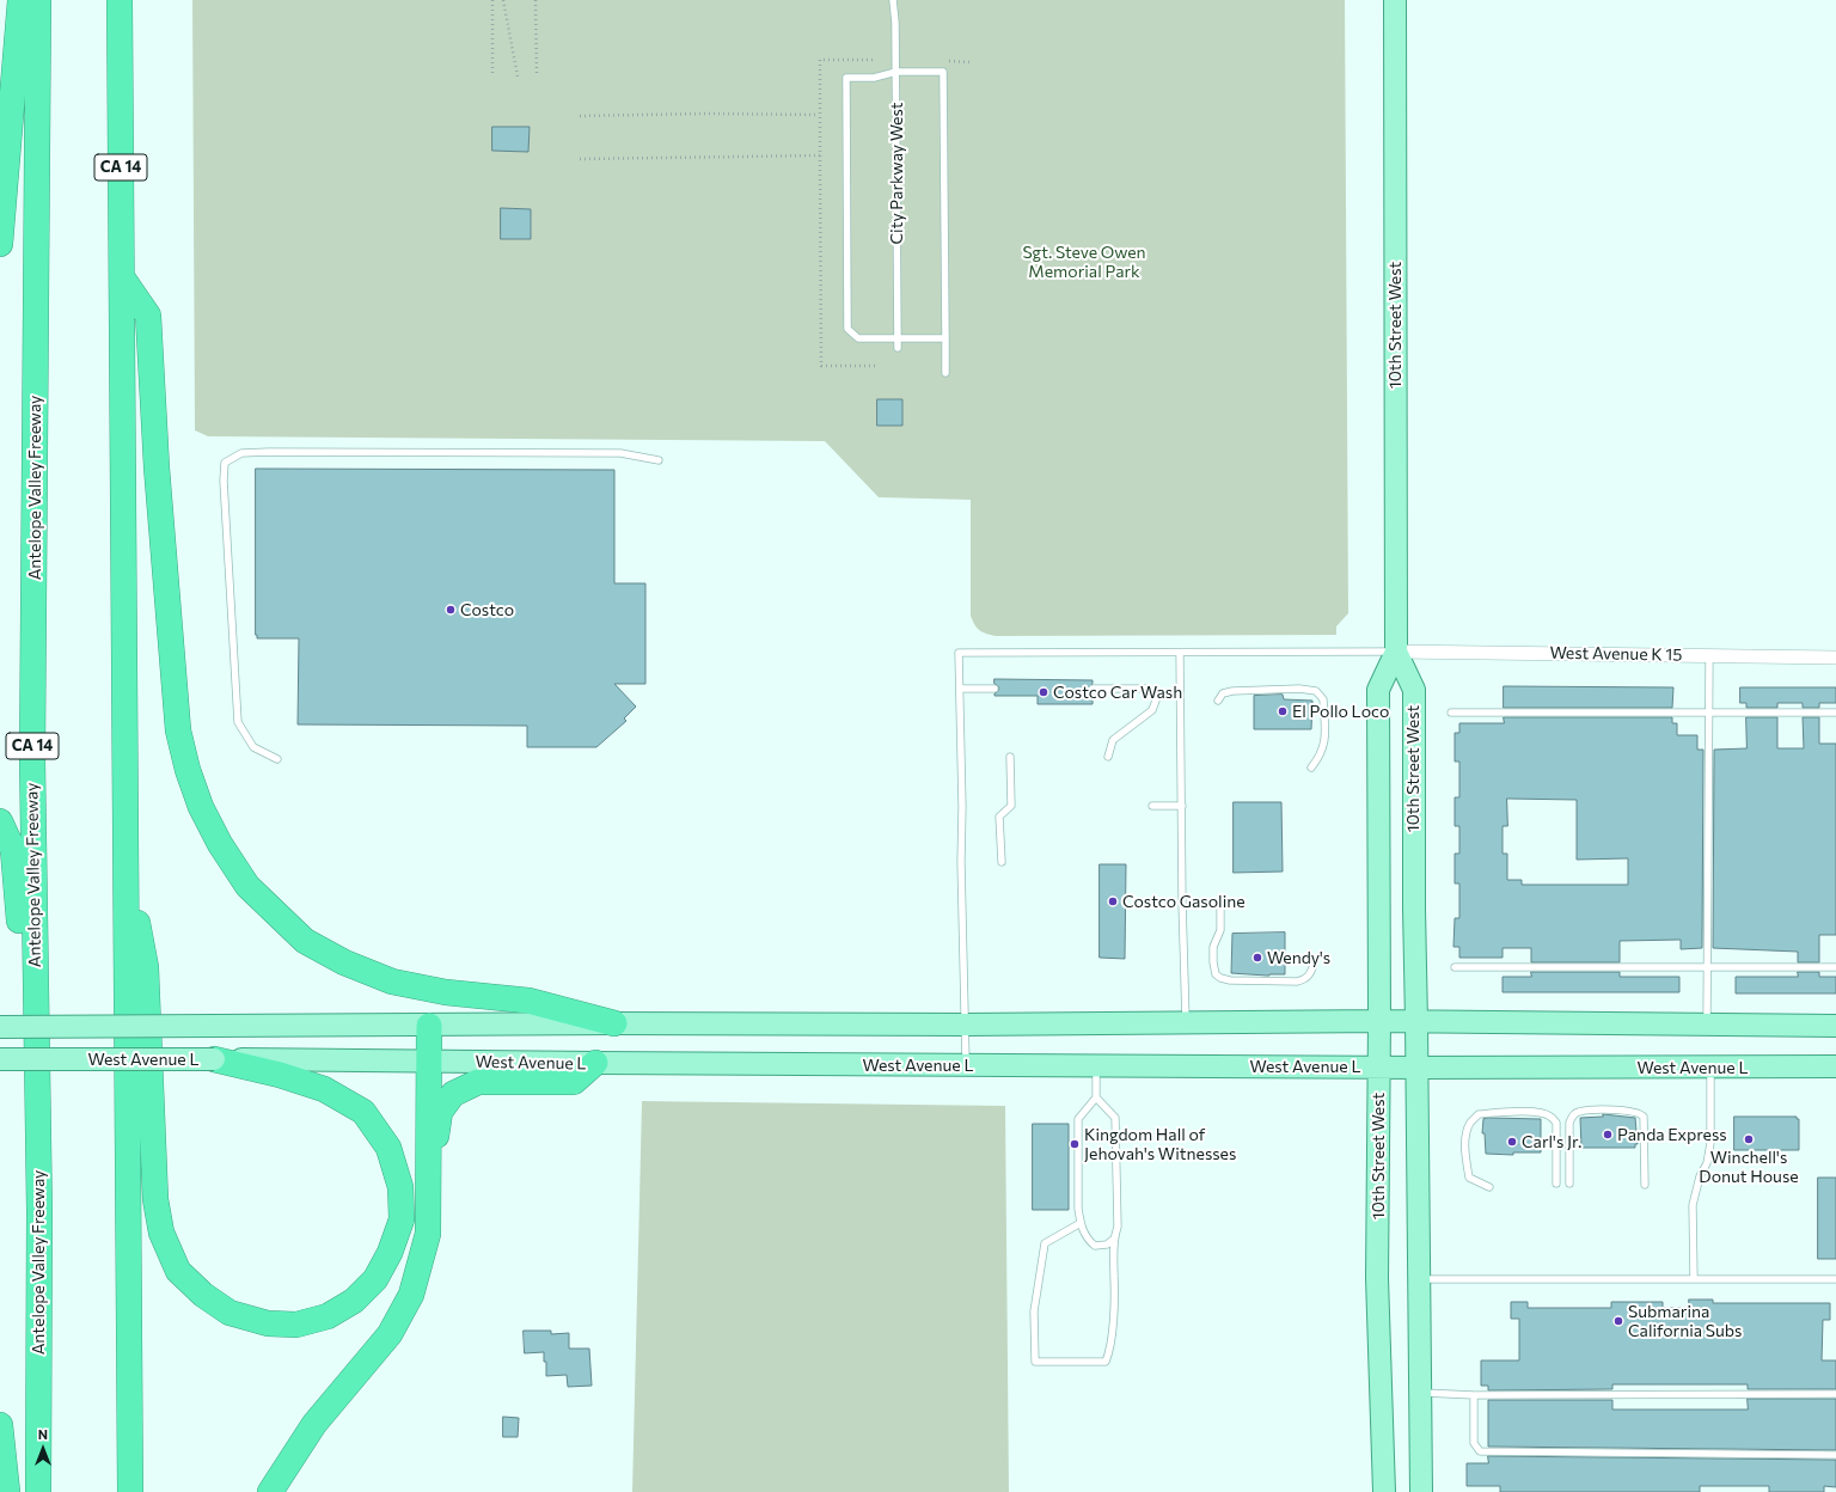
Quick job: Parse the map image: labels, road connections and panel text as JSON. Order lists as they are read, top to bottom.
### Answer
{
  "streets": {
    "highway": ["CA 14", "Antelope Valley Freeway"],
    "main road": ["10th Street West", "West Avenue L"],
    "street": ["West Avenue K 15"],
    "lane": ["City Parkway West"]
  },
  "crossings": [
    ["10th Street West", "West Avenue K 15"],
    ["10th Street West", "West Avenue L"]
  ],
  "parks": ["Sgt. Steve Owen Memorial Park"],
  "places": [
    "Costco",
    "Costco Car Wash",
    "El Pollo Loco",
    "Costco Gasoline",
    "Wendy's",
    "Panda Express",
    "Winchell's Donut House",
    "Carl's Jr.",
    "Kingdom Hall of Jehovah's Witnesses",
    "Submarina California Subs"
  ],
  "north": "top"
}
